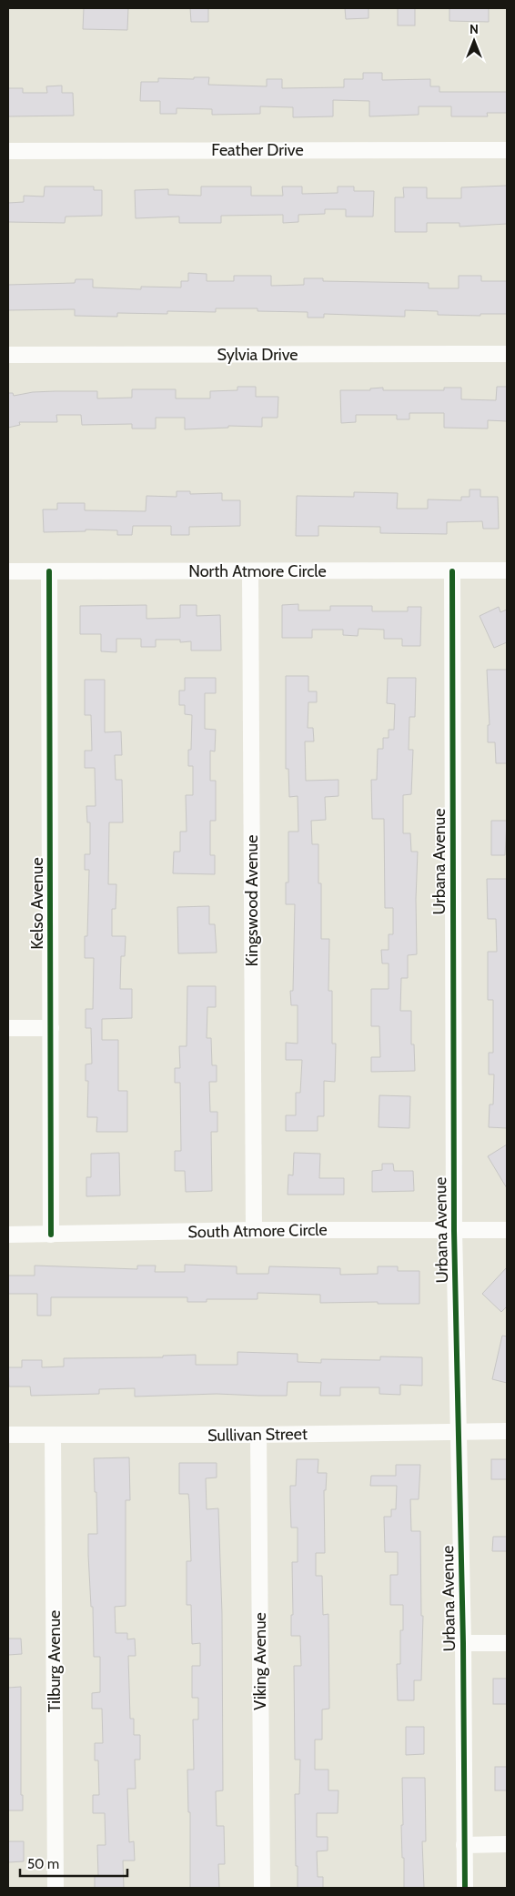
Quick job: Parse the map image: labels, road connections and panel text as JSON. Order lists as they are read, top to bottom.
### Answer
{
  "streets": {
    "street": [
      "Feather Drive",
      "Sylvia Drive",
      "North Atmore Circle",
      "Urbana Avenue",
      "Kingswood Avenue",
      "Kelso Avenue",
      "South Atmore Circle",
      "Sullivan Street",
      "Tilburg Avenue",
      "Viking Avenue"
    ]
  },
  "crossings": [
    ["North Atmore Circle", "Urbana Avenue"],
    ["North Atmore Circle", "Kingswood Avenue"],
    ["North Atmore Circle", "Kelso Avenue"],
    ["Urbana Avenue", "South Atmore Circle"],
    ["Urbana Avenue", "Sullivan Street"],
    ["Kingswood Avenue", "South Atmore Circle"],
    ["Kelso Avenue", "South Atmore Circle"],
    ["Sullivan Street", "Tilburg Avenue"],
    ["Sullivan Street", "Viking Avenue"]
  ],
  "scale_bar": "50 m",
  "north": "top"
}
